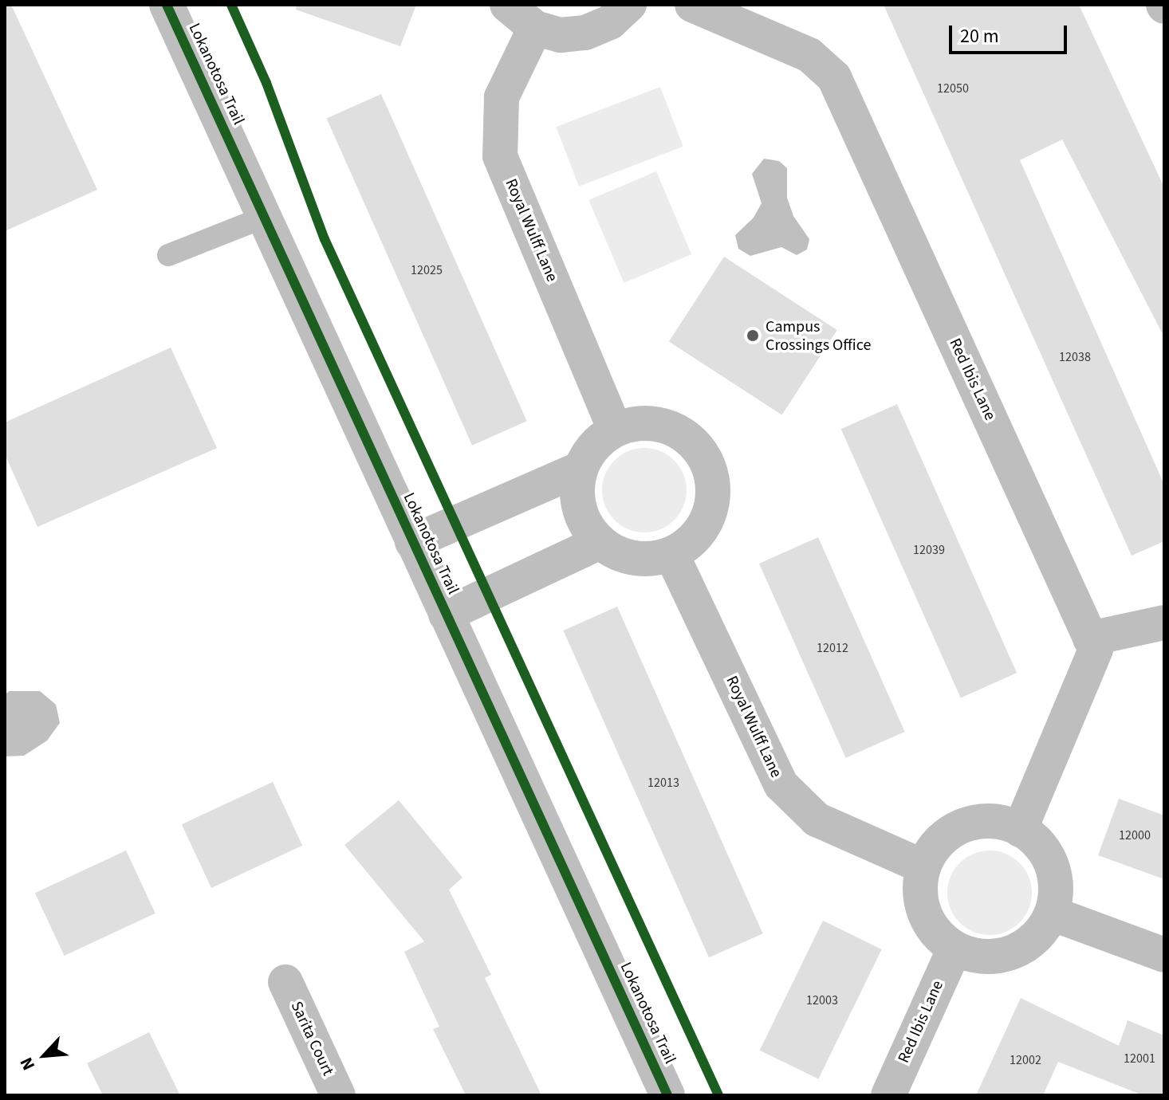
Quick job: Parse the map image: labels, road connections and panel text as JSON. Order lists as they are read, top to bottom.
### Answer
{
  "streets": {
    "street": [
      "Lokanotosa Trail",
      "Royal Wulff Lane",
      "Red Ibis Lane",
      "Sarita Court"
    ]
  },
  "crossings": [
    ["Royal Wulff Lane", "Red Ibis Lane"]
  ],
  "places": ["Campus Crossings Office"],
  "house_numbers": [
    "12050",
    "12025",
    "12038",
    "12039",
    "12012",
    "12013",
    "12000",
    "12003",
    "12001",
    "12002"
  ],
  "scale_bar": "20 m",
  "north": "bottom left"
}
